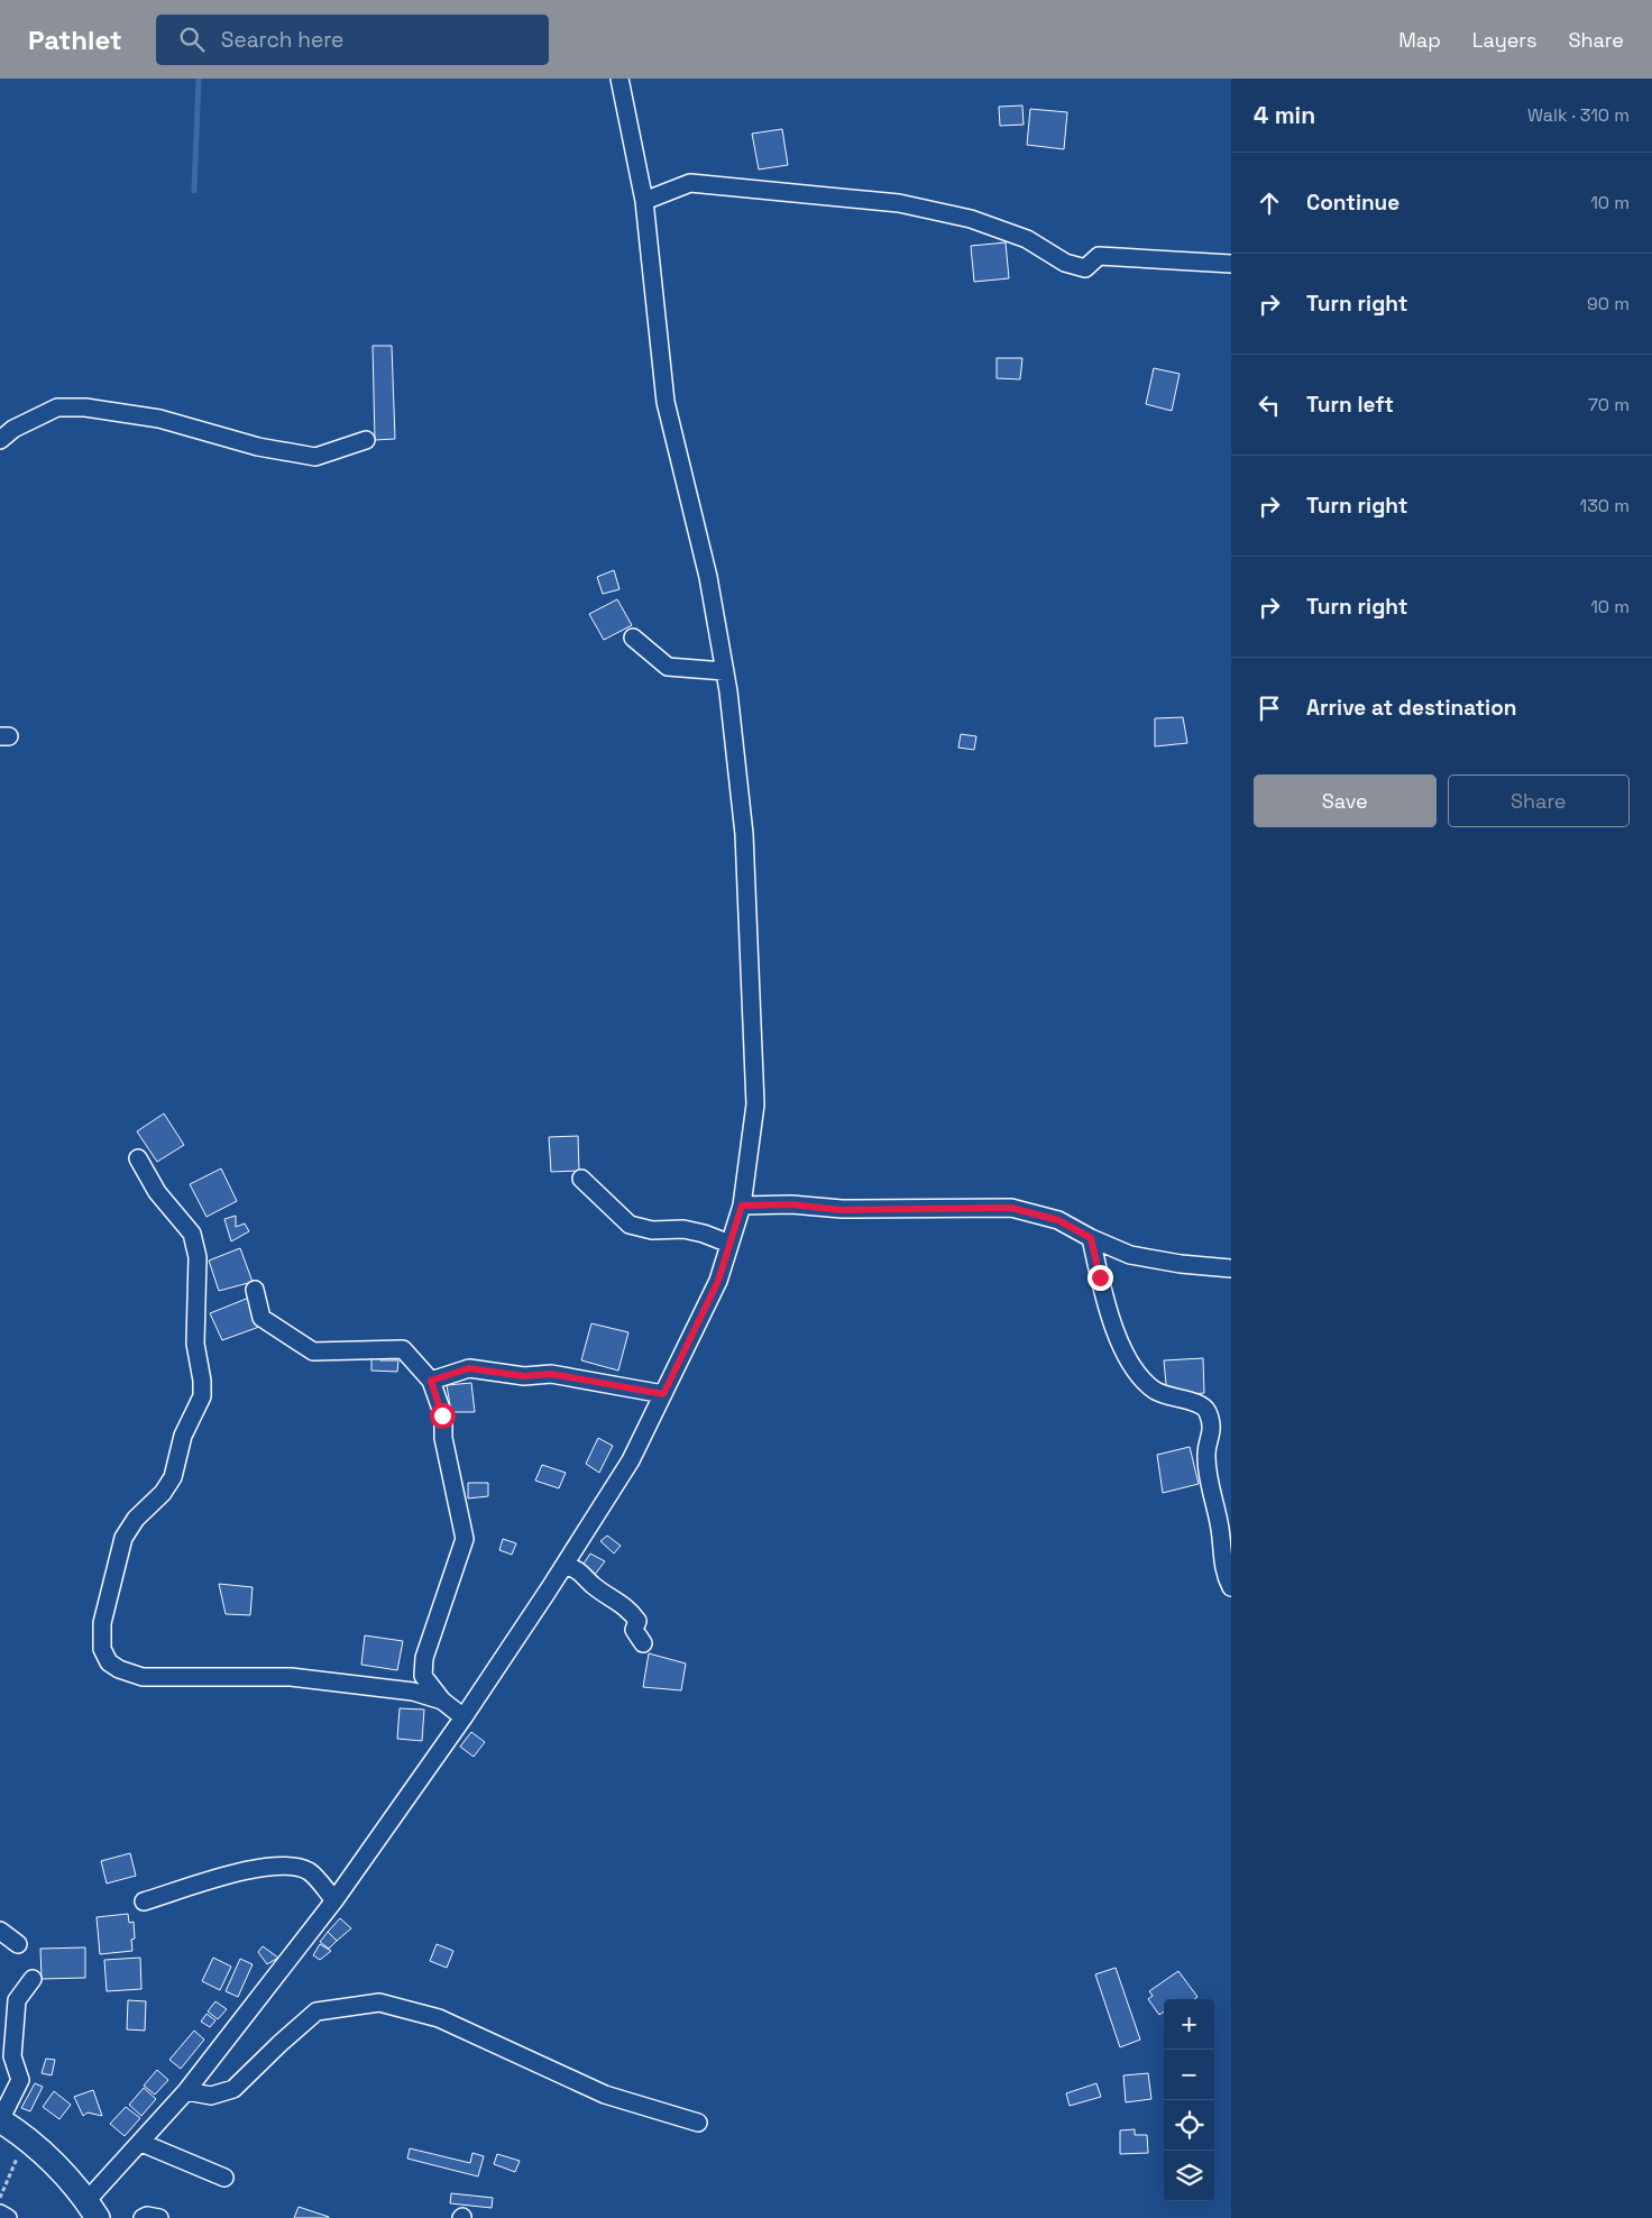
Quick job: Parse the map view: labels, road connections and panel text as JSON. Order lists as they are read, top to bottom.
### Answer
{
  "page": {
    "header": "Pathlet",
    "search": "Search here",
    "nav": ["Map", "Layers", "Share"],
    "heading": ["4 min", "Walk · 310 m"],
    "list": [
      ["Continue", "10 m"],
      ["Turn right", "90 m"],
      ["Turn left", "70 m"],
      ["Turn right", "130 m"],
      ["Turn right", "10 m"],
      "Arrive at destination"
    ],
    "buttons": ["Save", "Share"],
    "map_buttons": ["+", "−"]
  }
}
